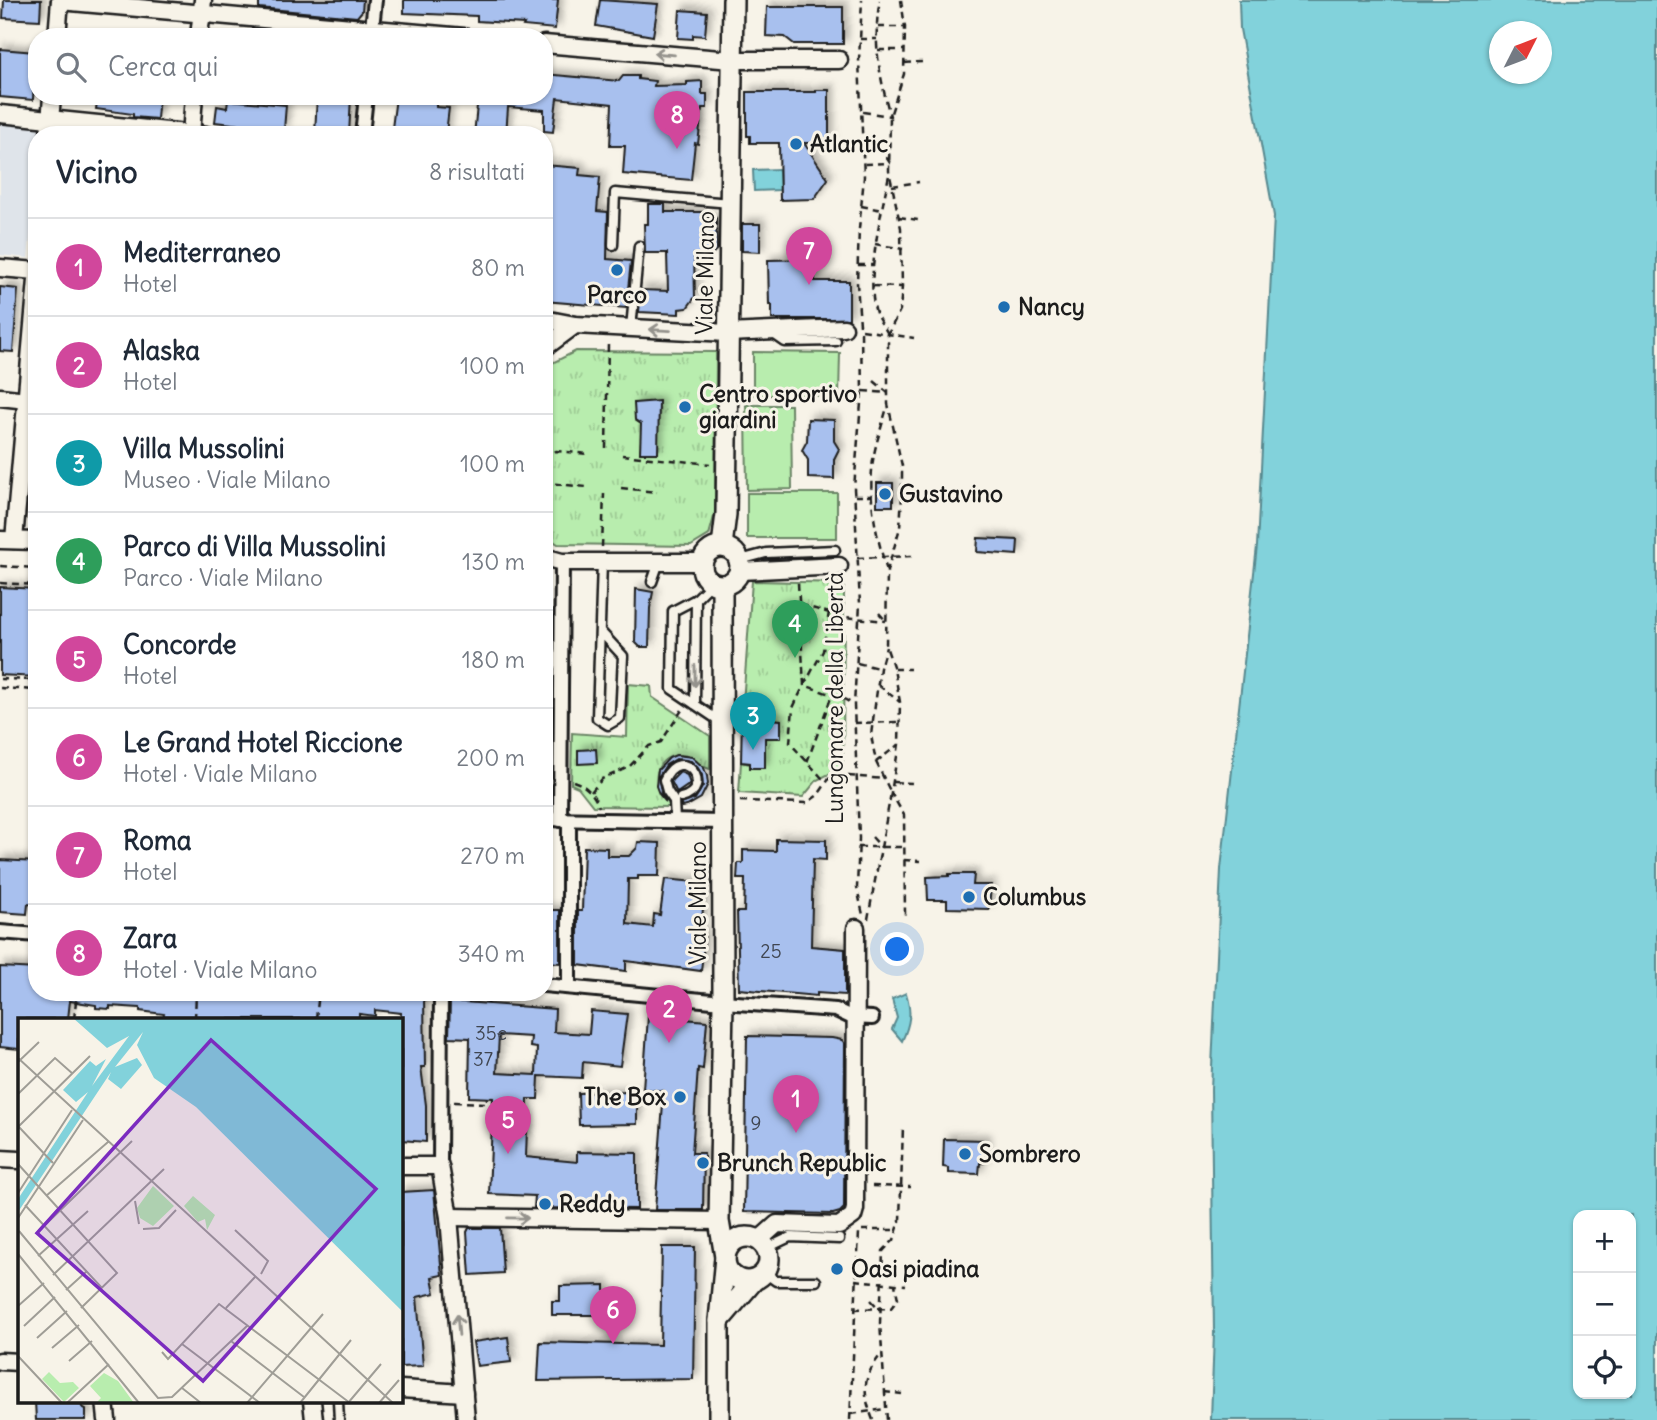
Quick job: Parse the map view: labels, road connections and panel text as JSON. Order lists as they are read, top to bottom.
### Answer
{
  "streets": {
    "street": ["Viale Milano"],
    "path": ["Lungomare della Libertà"]
  },
  "places": [
    "Atlantic",
    "Parco",
    "Nancy",
    "Centro sportivo giardini",
    "Gustavino",
    "Columbus",
    "The Box",
    "Sombrero",
    "Brunch Republic",
    "Reddy",
    "Oasi piadina"
  ],
  "house_numbers": [
    "25",
    "35e",
    "37",
    "9"
  ],
  "north": "top right",
  "page": {
    "search": "Cerca qui",
    "pins": [
      "8",
      "7",
      "4",
      "3",
      "2",
      "1",
      "5",
      "6"
    ],
    "heading": ["Vicino", "8 risultati"],
    "list": [
      {
        "mark": "1",
        "name": "Mediterraneo",
        "note": "Hotel",
        "value": "80 m"
      },
      {
        "mark": "2",
        "name": "Alaska",
        "note": "Hotel",
        "value": "100 m"
      },
      {
        "mark": "3",
        "name": "Villa Mussolini",
        "note": "Museo · Viale Milano",
        "value": "100 m"
      },
      {
        "mark": "4",
        "name": "Parco di Villa Mussolini",
        "note": "Parco · Viale Milano",
        "value": "130 m"
      },
      {
        "mark": "5",
        "name": "Concorde",
        "note": "Hotel",
        "value": "180 m"
      },
      {
        "mark": "6",
        "name": "Le Grand Hotel Riccione",
        "note": "Hotel · Viale Milano",
        "value": "200 m"
      },
      {
        "mark": "7",
        "name": "Roma",
        "note": "Hotel",
        "value": "270 m"
      },
      {
        "mark": "8",
        "name": "Zara",
        "note": "Hotel · Viale Milano",
        "value": "340 m"
      }
    ],
    "map_buttons": ["+", "−"]
  }
}
